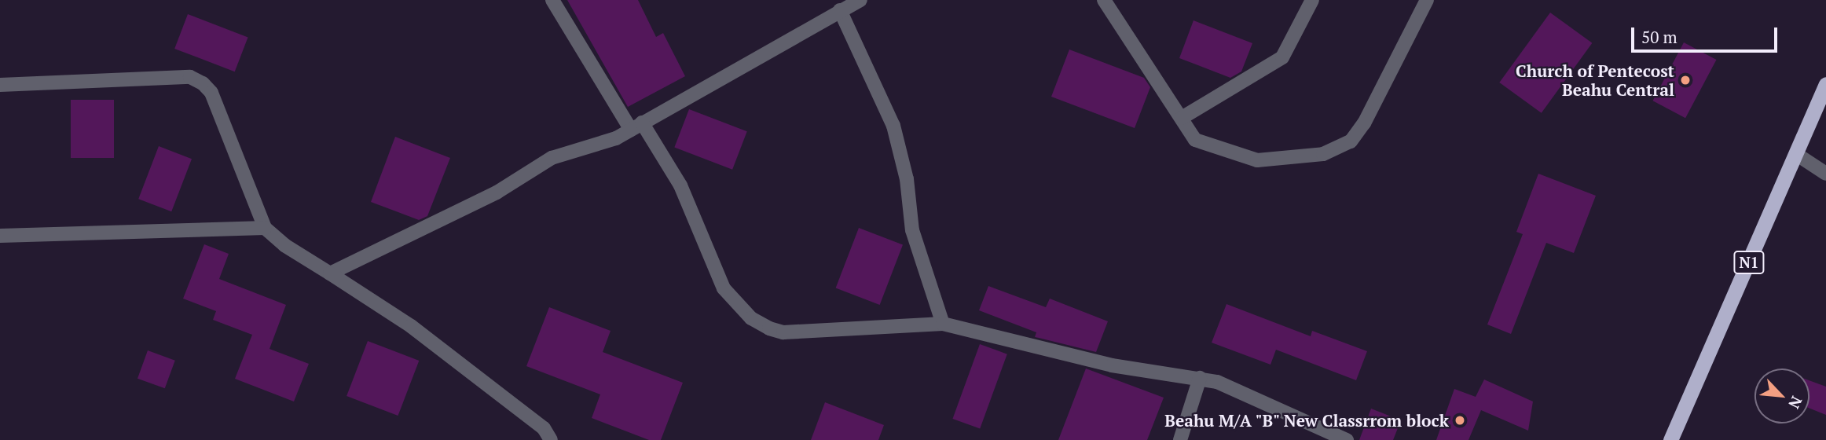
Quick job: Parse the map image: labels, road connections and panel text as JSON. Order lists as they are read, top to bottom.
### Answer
{
  "streets": {
    "highway": ["N1"]
  },
  "places": ["Church of Pentecost Beahu Central", "Beahu M/A \"B\" New Classrrom block"],
  "scale_bar": "50 m",
  "north": "bottom right"
}
